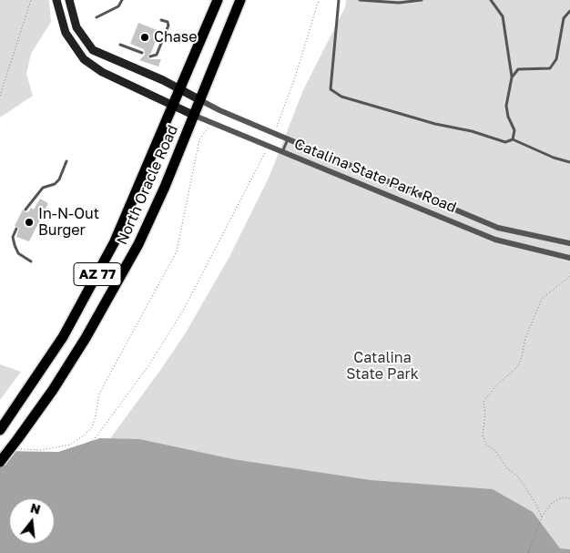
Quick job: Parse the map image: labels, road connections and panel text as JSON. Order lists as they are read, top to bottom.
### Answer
{
  "streets": {
    "highway": ["North Oracle Road", "AZ 77"],
    "street": ["Catalina State Park Road"]
  },
  "crossings": [
    ["Catalina State Park Road", "North Oracle Road"]
  ],
  "parks": ["Catalina State Park"],
  "places": ["Chase", "In-N-Out Burger"],
  "north": "top"
}
